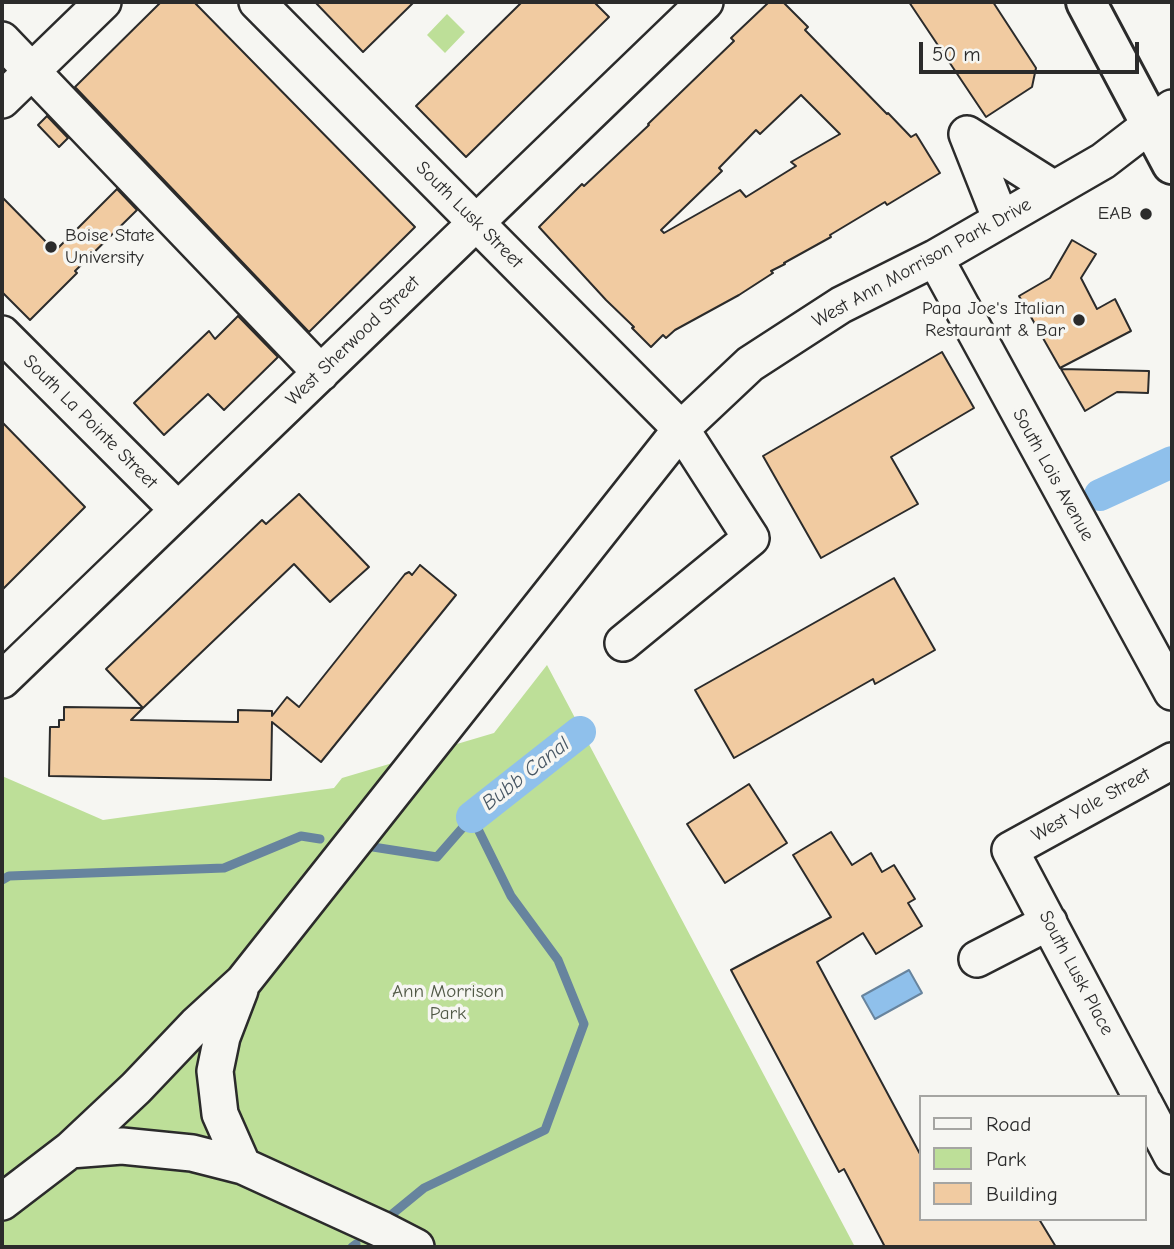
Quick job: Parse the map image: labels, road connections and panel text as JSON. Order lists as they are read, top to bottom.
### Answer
{
  "streets": {
    "street": [
      "South Lusk Street",
      "West Ann Morrison Park Drive",
      "West Sherwood Street",
      "South La Pointe Street",
      "South Lois Avenue",
      "West Yale Street",
      "South Lusk Place"
    ]
  },
  "crossings": [
    ["South Lusk Street", "West Ann Morrison Park Drive"],
    ["South Lusk Street", "West Sherwood Street"],
    ["West Ann Morrison Park Drive", "South Lois Avenue"],
    ["West Sherwood Street", "South La Pointe Street"],
    ["West Yale Street", "South Lusk Place"]
  ],
  "water": ["Bubb Canal"],
  "parks": ["Ann Morrison Park"],
  "places": ["EAB", "Boise State University", "Papa Joe's Italian Restaurant & Bar"],
  "legend": ["Road", "Park", "Building"],
  "scale_bar": "50 m"
}
